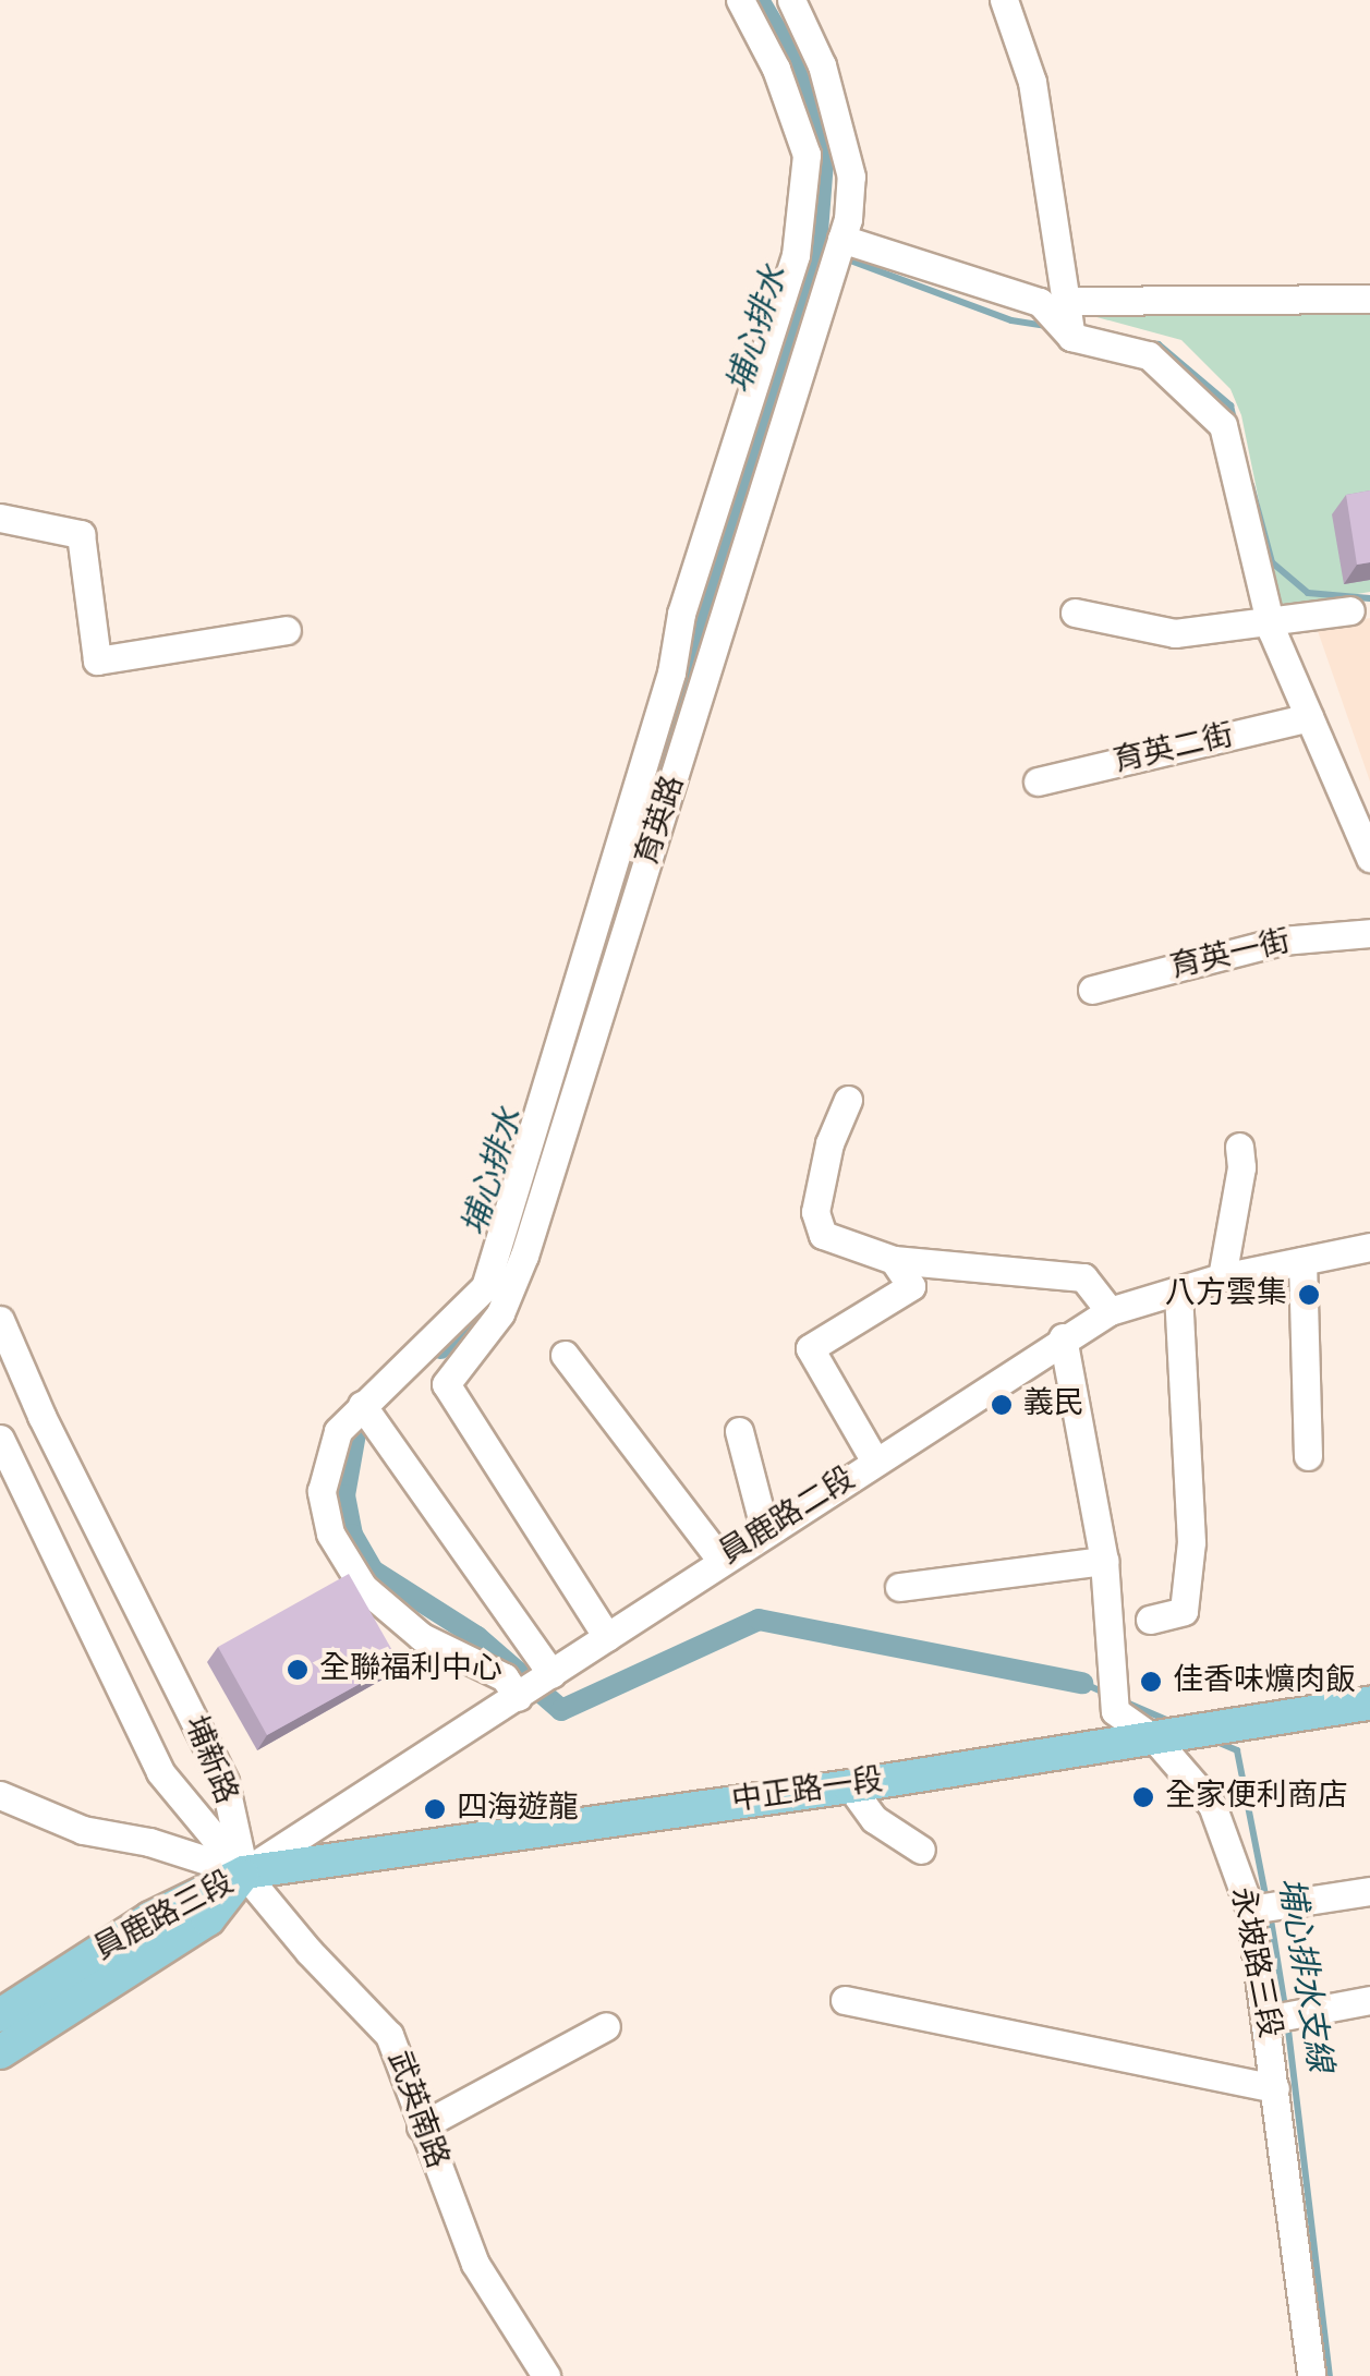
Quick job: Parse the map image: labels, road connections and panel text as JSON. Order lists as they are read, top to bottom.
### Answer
{
  "streets": {
    "main road": ["中正路一段", "員鹿路三段"],
    "street": [
      "育英二街",
      "育英路",
      "育英一街",
      "員鹿路二段",
      "埔新路",
      "永坡路三段",
      "武英南路"
    ]
  },
  "crossings": [
    ["育英路", "員鹿路二段"],
    ["員鹿路二段", "埔新路"],
    ["員鹿路二段", "中正路一段"],
    ["員鹿路二段", "員鹿路三段"],
    ["員鹿路二段", "永坡路三段"],
    ["員鹿路二段", "武英南路"],
    ["埔新路", "中正路一段"],
    ["埔新路", "員鹿路三段"],
    ["埔新路", "武英南路"],
    ["中正路一段", "員鹿路三段"],
    ["中正路一段", "永坡路三段"],
    ["中正路一段", "武英南路"],
    ["員鹿路三段", "武英南路"]
  ],
  "water": ["埔心排水", "埔心排水支線"],
  "places": [
    "八方雲集",
    "義民",
    "全聯福利中心",
    "佳香味爌肉飯",
    "全家便利商店",
    "四海遊龍"
  ]
}
